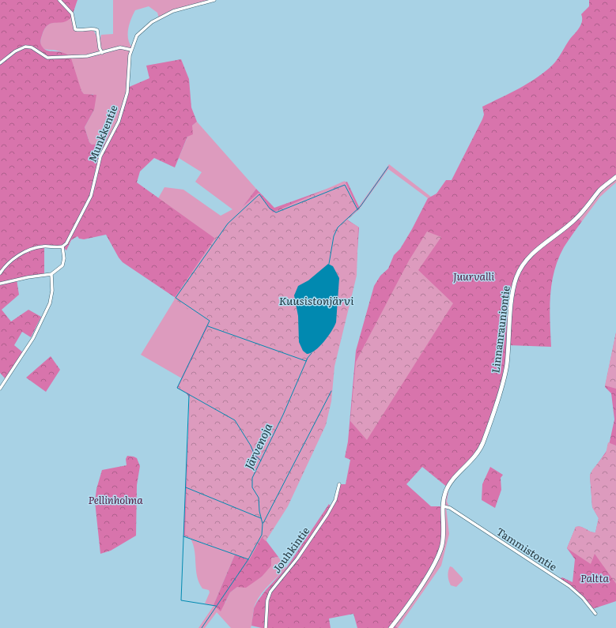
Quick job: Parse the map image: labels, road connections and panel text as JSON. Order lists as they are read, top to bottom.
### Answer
{
  "streets": {
    "street": [
      "Munkkentie",
      "Linnanrauniontie",
      "Tammistontie",
      "Jouhkintie"
    ]
  },
  "crossings": [
    ["Linnanrauniontie", "Tammistontie"]
  ],
  "water": ["Kuusistonjärvi", "Järvenoja"],
  "parks": ["Juurvalli", "Pellinholma", "Paltta"]
}
